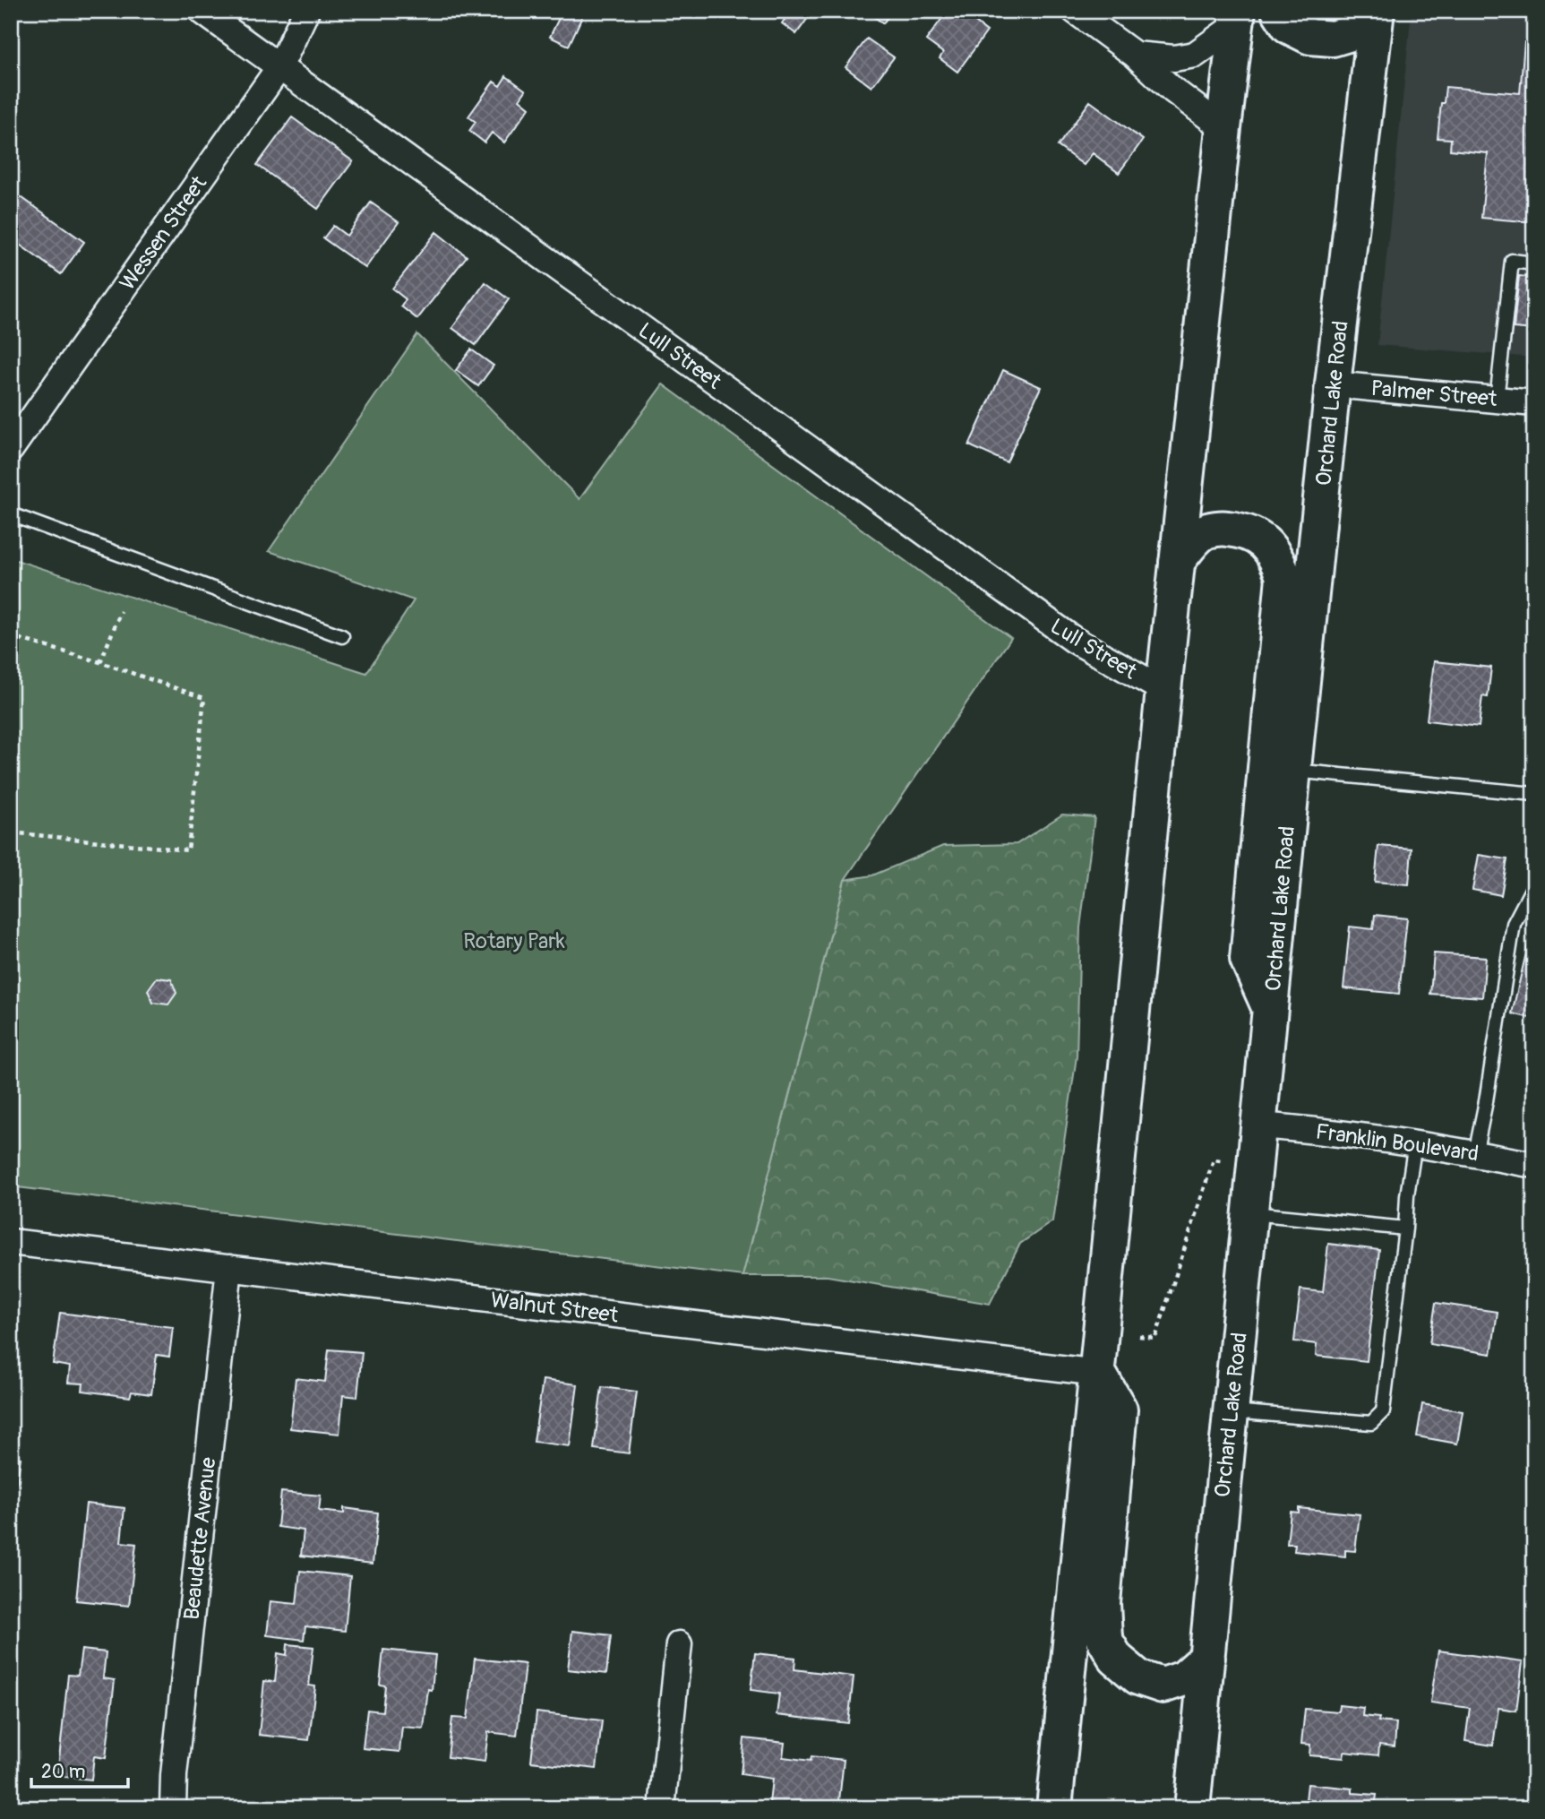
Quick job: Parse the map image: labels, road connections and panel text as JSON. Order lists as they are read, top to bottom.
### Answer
{
  "streets": {
    "main road": ["Orchard Lake Road"],
    "street": [
      "Wessen Street",
      "Lull Street",
      "Palmer Street",
      "Franklin Boulevard",
      "Walnut Street",
      "Beaudette Avenue"
    ]
  },
  "crossings": [
    ["Wessen Street", "Lull Street"],
    ["Palmer Street", "Orchard Lake Road"],
    ["Orchard Lake Road", "Franklin Boulevard"],
    ["Walnut Street", "Beaudette Avenue"]
  ],
  "parks": ["Rotary Park"],
  "scale_bar": "20 m"
}
